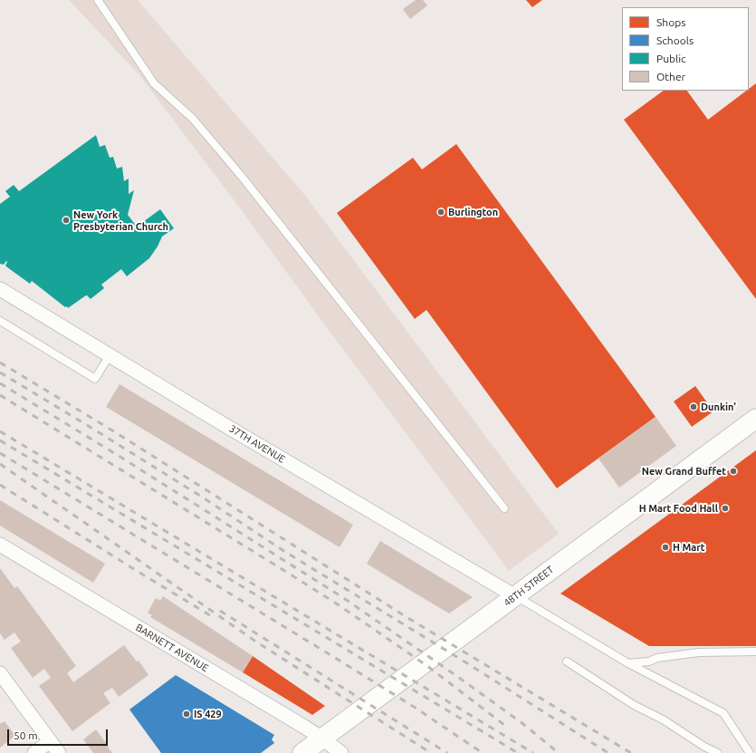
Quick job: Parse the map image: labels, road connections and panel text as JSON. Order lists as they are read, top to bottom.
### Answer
{
  "streets": {
    "street": ["37TH AVENUE", "48TH STREET", "BARNETT AVENUE"]
  },
  "crossings": [
    ["37TH AVENUE", "48TH STREET"],
    ["48TH STREET", "BARNETT AVENUE"]
  ],
  "places": [
    "Burlington",
    "New York Presbyterian Church",
    "Dunkin'",
    "New Grand Buffet",
    "H Mart Food Hall",
    "H Mart",
    "IS 429"
  ],
  "legend": [
    "Shops",
    "Schools",
    "Public",
    "Other"
  ],
  "scale_bar": "50 m"
}
